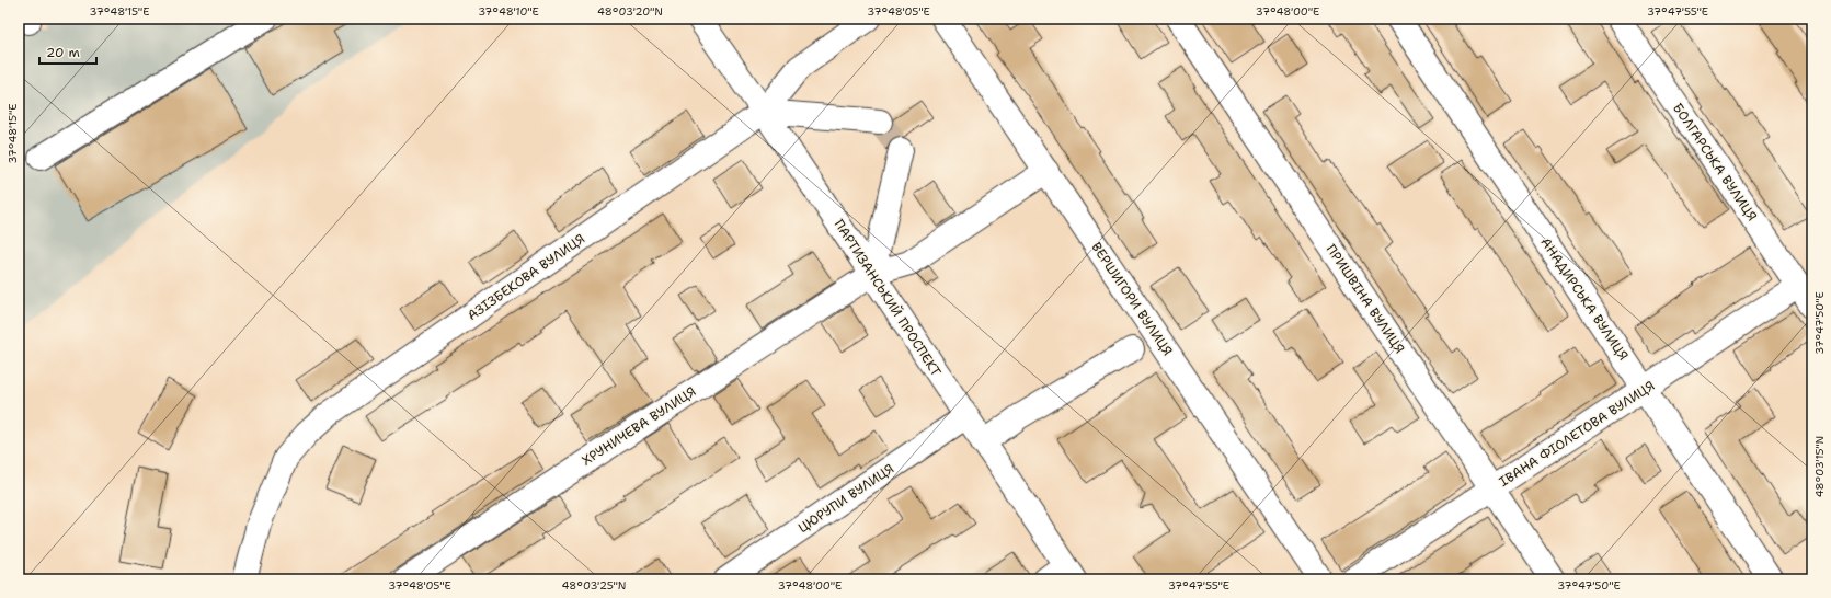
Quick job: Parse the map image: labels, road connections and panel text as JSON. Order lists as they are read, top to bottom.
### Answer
{
  "streets": {
    "street": [
      "БОЛГАРСЬКА ВУЛИЦЯ",
      "АЗІЗБЕКОВА ВУЛИЦЯ",
      "ПАРТИЗАНСЬКИЙ ПРОСПЕКТ",
      "ВЕРШИГОРИ ВУЛИЦЯ",
      "ПРИШВІНА ВУЛИЦЯ",
      "АНАДИРСЬКА ВУЛИЦЯ",
      "ХРУНИЧЕВА ВУЛИЦЯ",
      "ІВАНА ФІОЛЕТОВА ВУЛИЦЯ",
      "ЦЮРУПИ ВУЛИЦЯ"
    ]
  },
  "crossings": [
    ["БОЛГАРСЬКА ВУЛИЦЯ", "ІВАНА ФІОЛЕТОВА ВУЛИЦЯ"],
    ["АЗІЗБЕКОВА ВУЛИЦЯ", "ПАРТИЗАНСЬКИЙ ПРОСПЕКТ"],
    ["ПАРТИЗАНСЬКИЙ ПРОСПЕКТ", "ХРУНИЧЕВА ВУЛИЦЯ"],
    ["ПАРТИЗАНСЬКИЙ ПРОСПЕКТ", "ЦЮРУПИ ВУЛИЦЯ"],
    ["ВЕРШИГОРИ ВУЛИЦЯ", "ХРУНИЧЕВА ВУЛИЦЯ"],
    ["ПРИШВІНА ВУЛИЦЯ", "ІВАНА ФІОЛЕТОВА ВУЛИЦЯ"],
    ["АНАДИРСЬКА ВУЛИЦЯ", "ІВАНА ФІОЛЕТОВА ВУЛИЦЯ"]
  ],
  "scale_bar": "20 m",
  "coordinates": [
    "37°48'15\"E",
    "37°48'10\"E",
    "48°03'20\"N",
    "37°48'05\"E",
    "37°48'00\"E",
    "37°47'55\"E",
    "37°47'50\"E",
    "48°03'15\"N",
    "48°03'25\"N"
  ]
}
